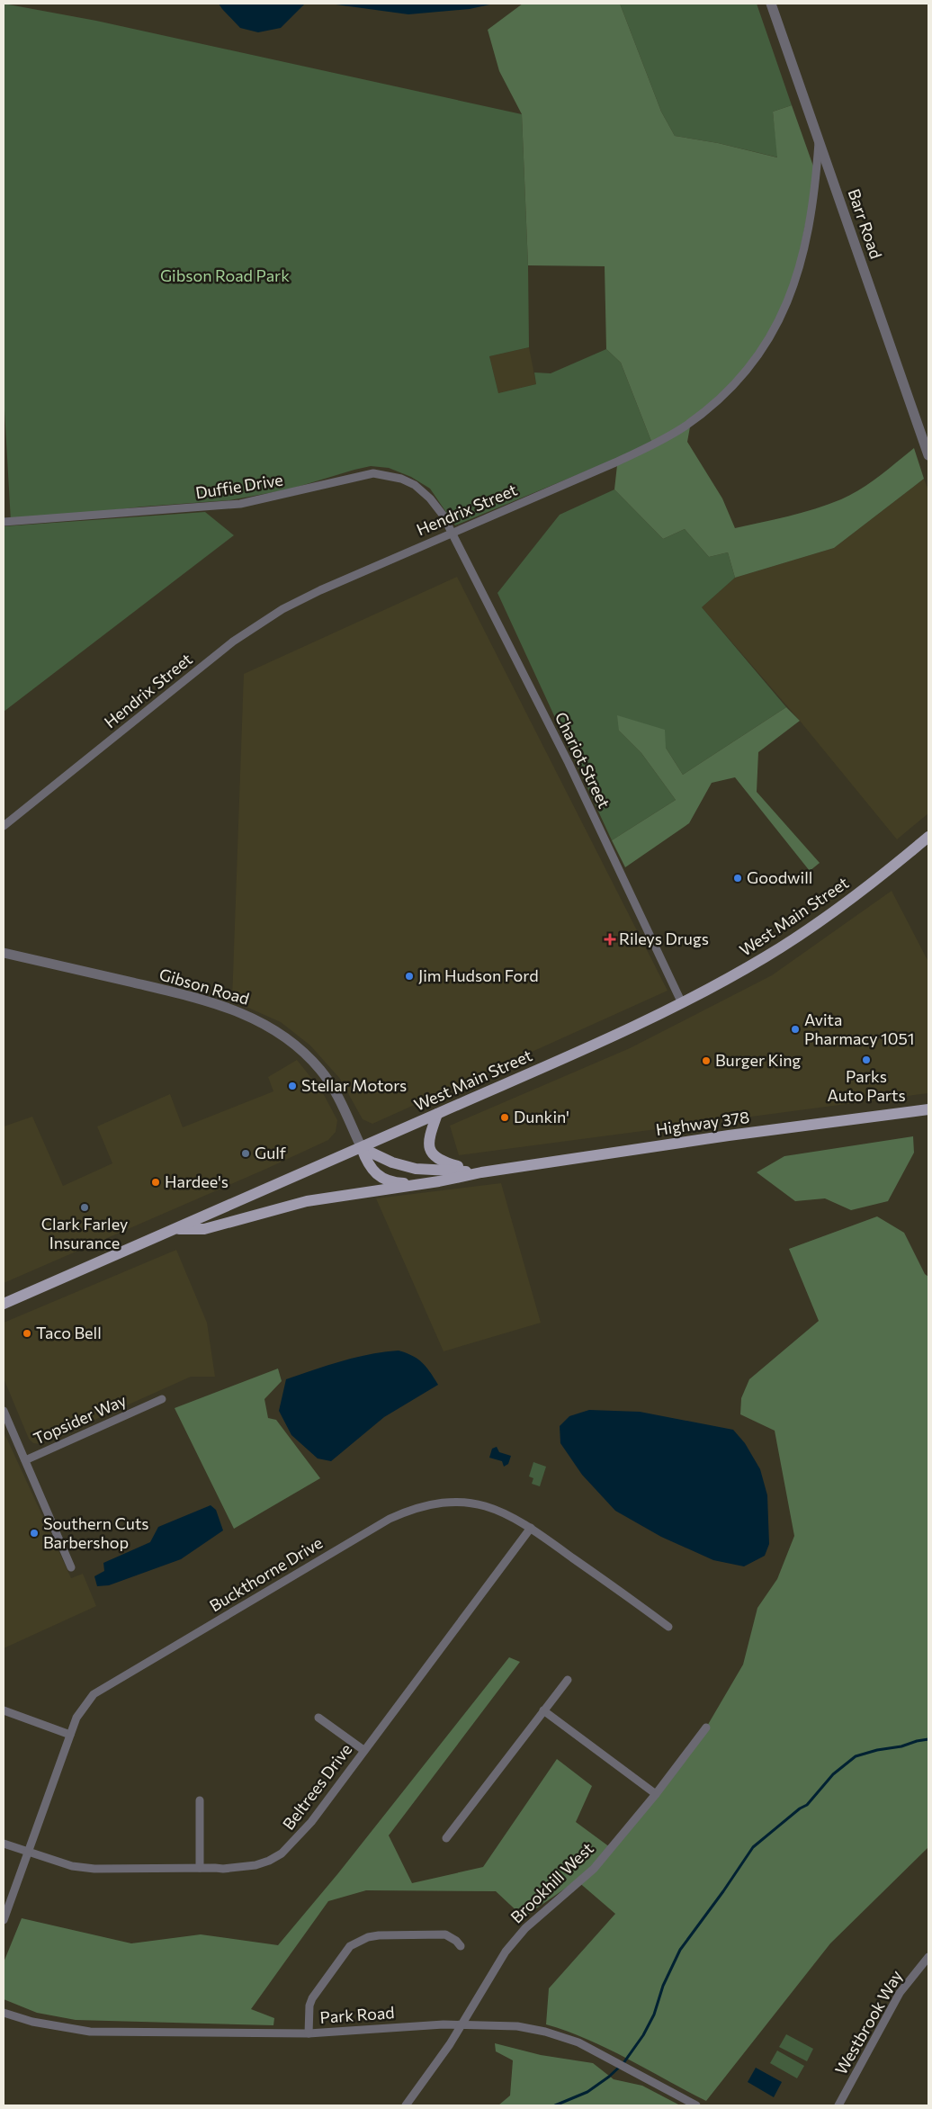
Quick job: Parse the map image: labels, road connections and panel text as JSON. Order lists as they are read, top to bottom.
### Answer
{
  "streets": {
    "main road": ["West Main Street", "Highway 378"],
    "street": [
      "Barr Road",
      "Duffie Drive",
      "Hendrix Street",
      "Chariot Street",
      "Gibson Road",
      "Topsider Way",
      "Buckthorne Drive",
      "Beltrees Drive",
      "Brookhill West",
      "Park Road",
      "Westbrook Way"
    ]
  },
  "crossings": [
    ["Barr Road", "Hendrix Street"],
    ["Duffie Drive", "Hendrix Street"],
    ["Duffie Drive", "Chariot Street"],
    ["Hendrix Street", "Chariot Street"],
    ["Chariot Street", "West Main Street"],
    ["West Main Street", "Gibson Road"],
    ["Buckthorne Drive", "Beltrees Drive"],
    ["Brookhill West", "Park Road"]
  ],
  "parks": ["Gibson Road Park"],
  "places": {
    "other": [
      "Goodwill",
      "Jim Hudson Ford",
      "Avita Pharmacy 1051",
      "Parks Auto Parts",
      "Burger King",
      "Stellar Motors",
      "Dunkin'",
      "Gulf",
      "Hardee's",
      "Clark Farley Insurance",
      "Taco Bell",
      "Southern Cuts Barbershop"
    ],
    "health": ["Rileys Drugs"]
  }
}
